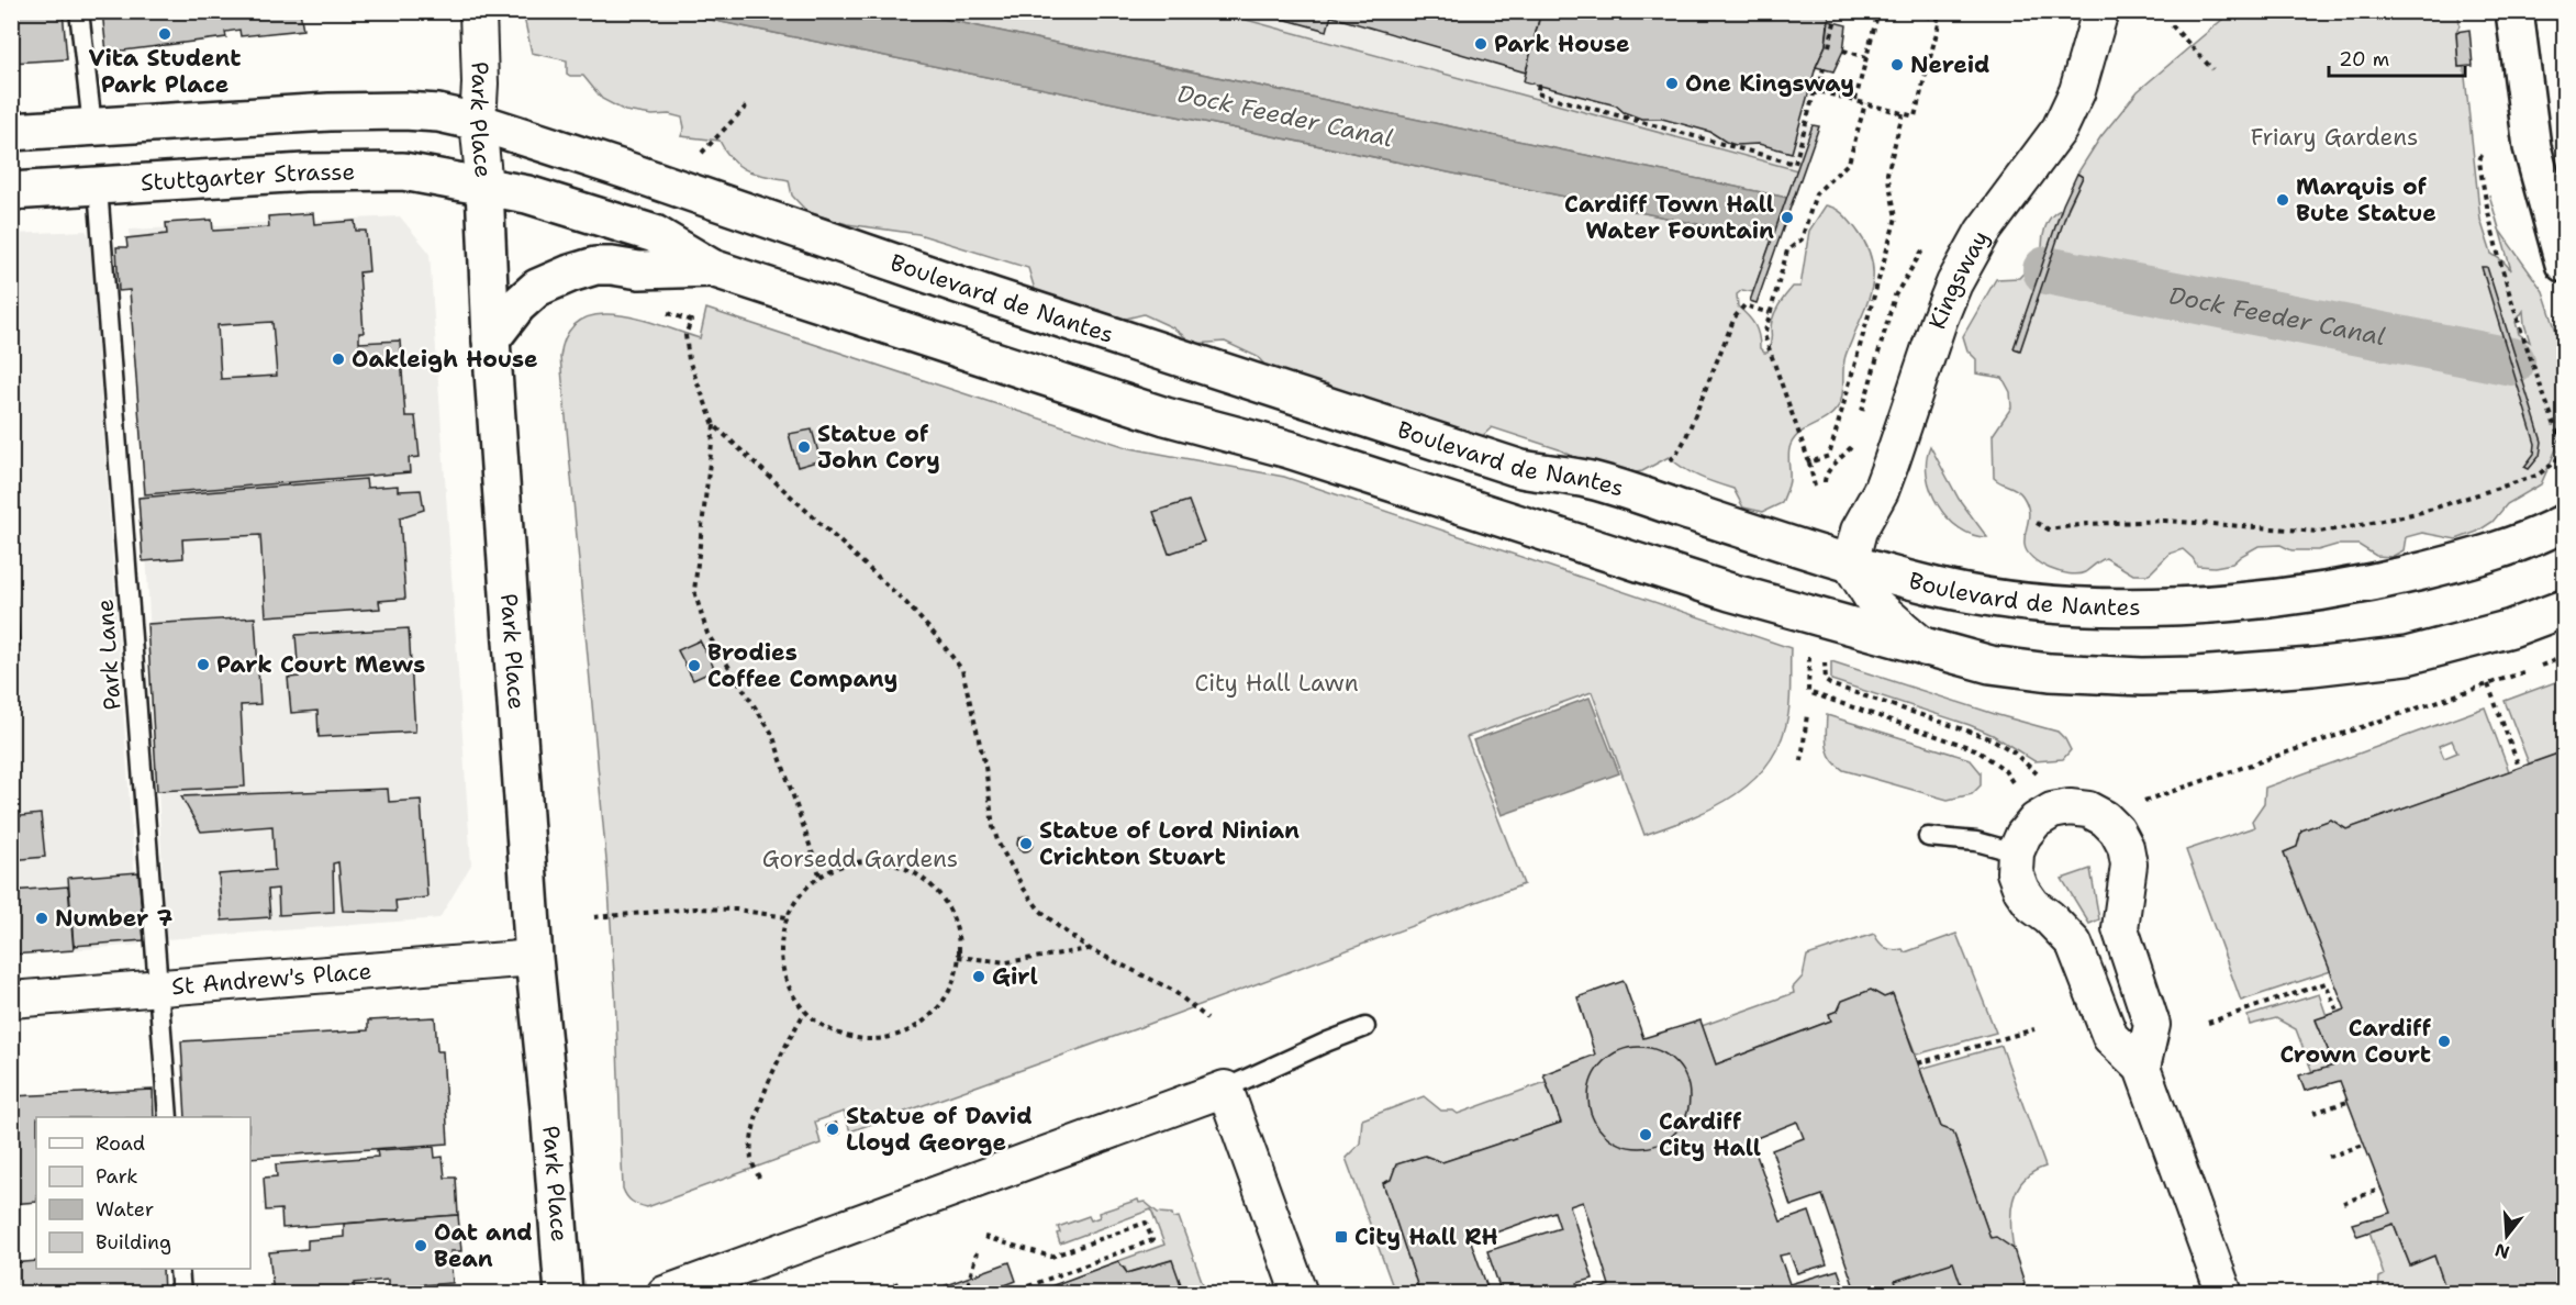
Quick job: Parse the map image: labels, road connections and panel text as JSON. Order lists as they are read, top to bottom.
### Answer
{
  "streets": {
    "main road": ["Park Place", "Stuttgarter Strasse", "Boulevard de Nantes"],
    "street": ["Kingsway", "St Andrew's Place"],
    "lane": ["Park Lane"]
  },
  "crossings": [
    ["Park Place", "Stuttgarter Strasse"],
    ["Park Place", "Boulevard de Nantes"],
    ["Park Place", "St Andrew's Place"],
    ["Stuttgarter Strasse", "Park Lane"],
    ["Kingsway", "Boulevard de Nantes"],
    ["Park Lane", "St Andrew's Place"]
  ],
  "water": ["Dock Feeder Canal"],
  "parks": ["Friary Gardens", "City Hall Lawn", "Gorsedd Gardens"],
  "places": {
    "other": [
      "Vita Student Park Place",
      "Park House",
      "Nereid",
      "One Kingsway",
      "Marquis of Bute Statue",
      "Cardiff Town Hall Water Fountain",
      "Oakleigh House",
      "Statue of John Cory",
      "Park Court Mews",
      "Brodies Coffee Company",
      "Statue of Lord Ninian Crichton Stuart",
      "Number 7",
      "Girl",
      "Cardiff Crown Court",
      "Statue of David Lloyd George",
      "Cardiff City Hall",
      "Oat and Bean"
    ],
    "transit": ["City Hall RH"]
  },
  "legend": [
    "Road",
    "Park",
    "Water",
    "Building"
  ],
  "scale_bar": "20 m",
  "north": "bottom"
}
